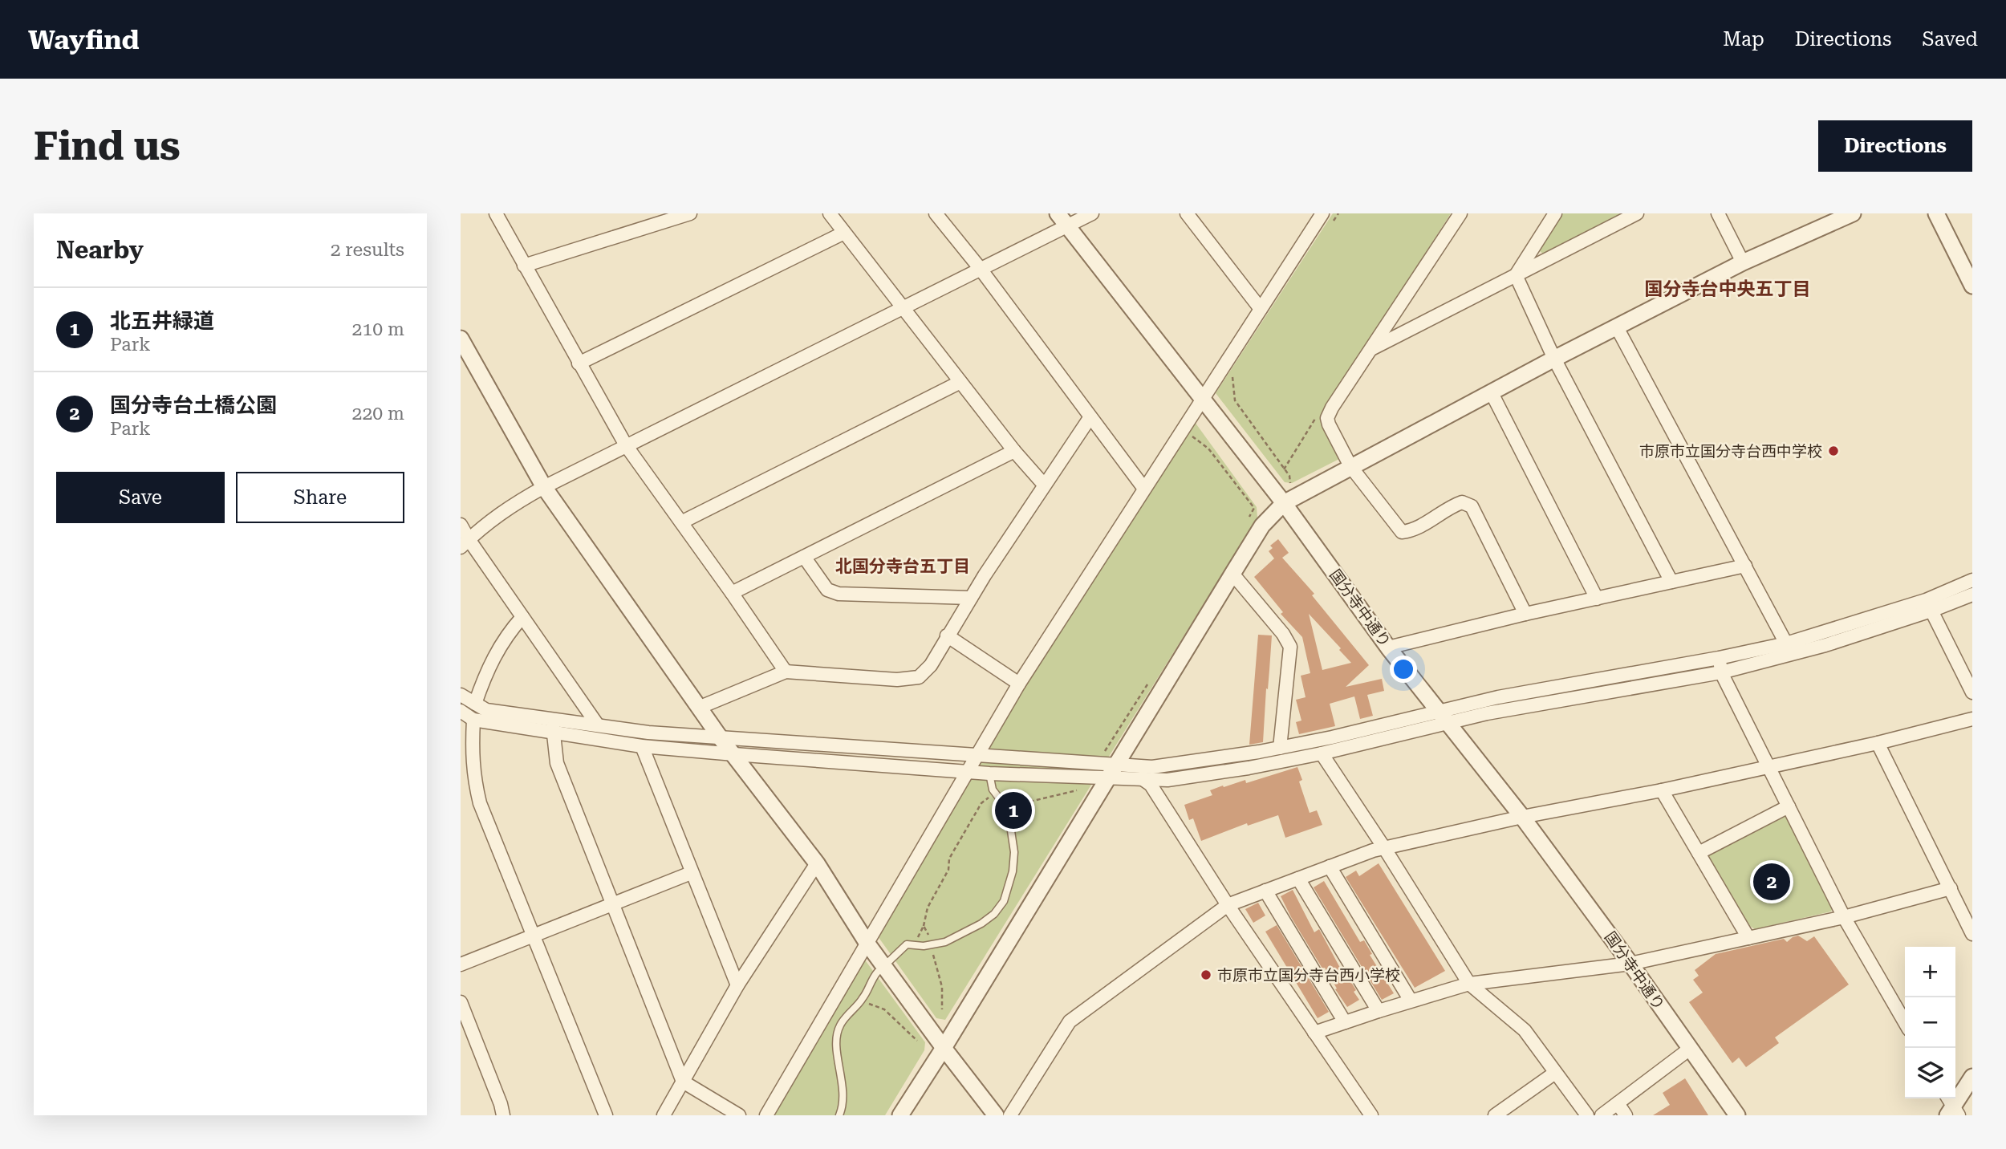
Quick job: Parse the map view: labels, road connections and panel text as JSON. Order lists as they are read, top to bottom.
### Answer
{
  "streets": {
    "street": ["国分寺中通り"]
  },
  "districts": ["国分寺台中央五丁目", "北国分寺台五丁目"],
  "places": ["市原市立国分寺台西中学校", "市原市立国分寺台西小学校"],
  "page": {
    "header": "Wayfind",
    "nav": ["Map", "Directions", "Saved"],
    "buttons": [
      "Directions",
      ["Save", "Share"]
    ],
    "title": "Find us",
    "heading": ["Nearby", "2 results"],
    "list": [
      {
        "mark": "1",
        "name": "北五井緑道",
        "note": "Park",
        "value": "210 m"
      },
      {
        "mark": "2",
        "name": "国分寺台土橋公園",
        "note": "Park",
        "value": "220 m"
      }
    ],
    "pins": ["1", "2"],
    "map_buttons": ["+", "−"]
  }
}
